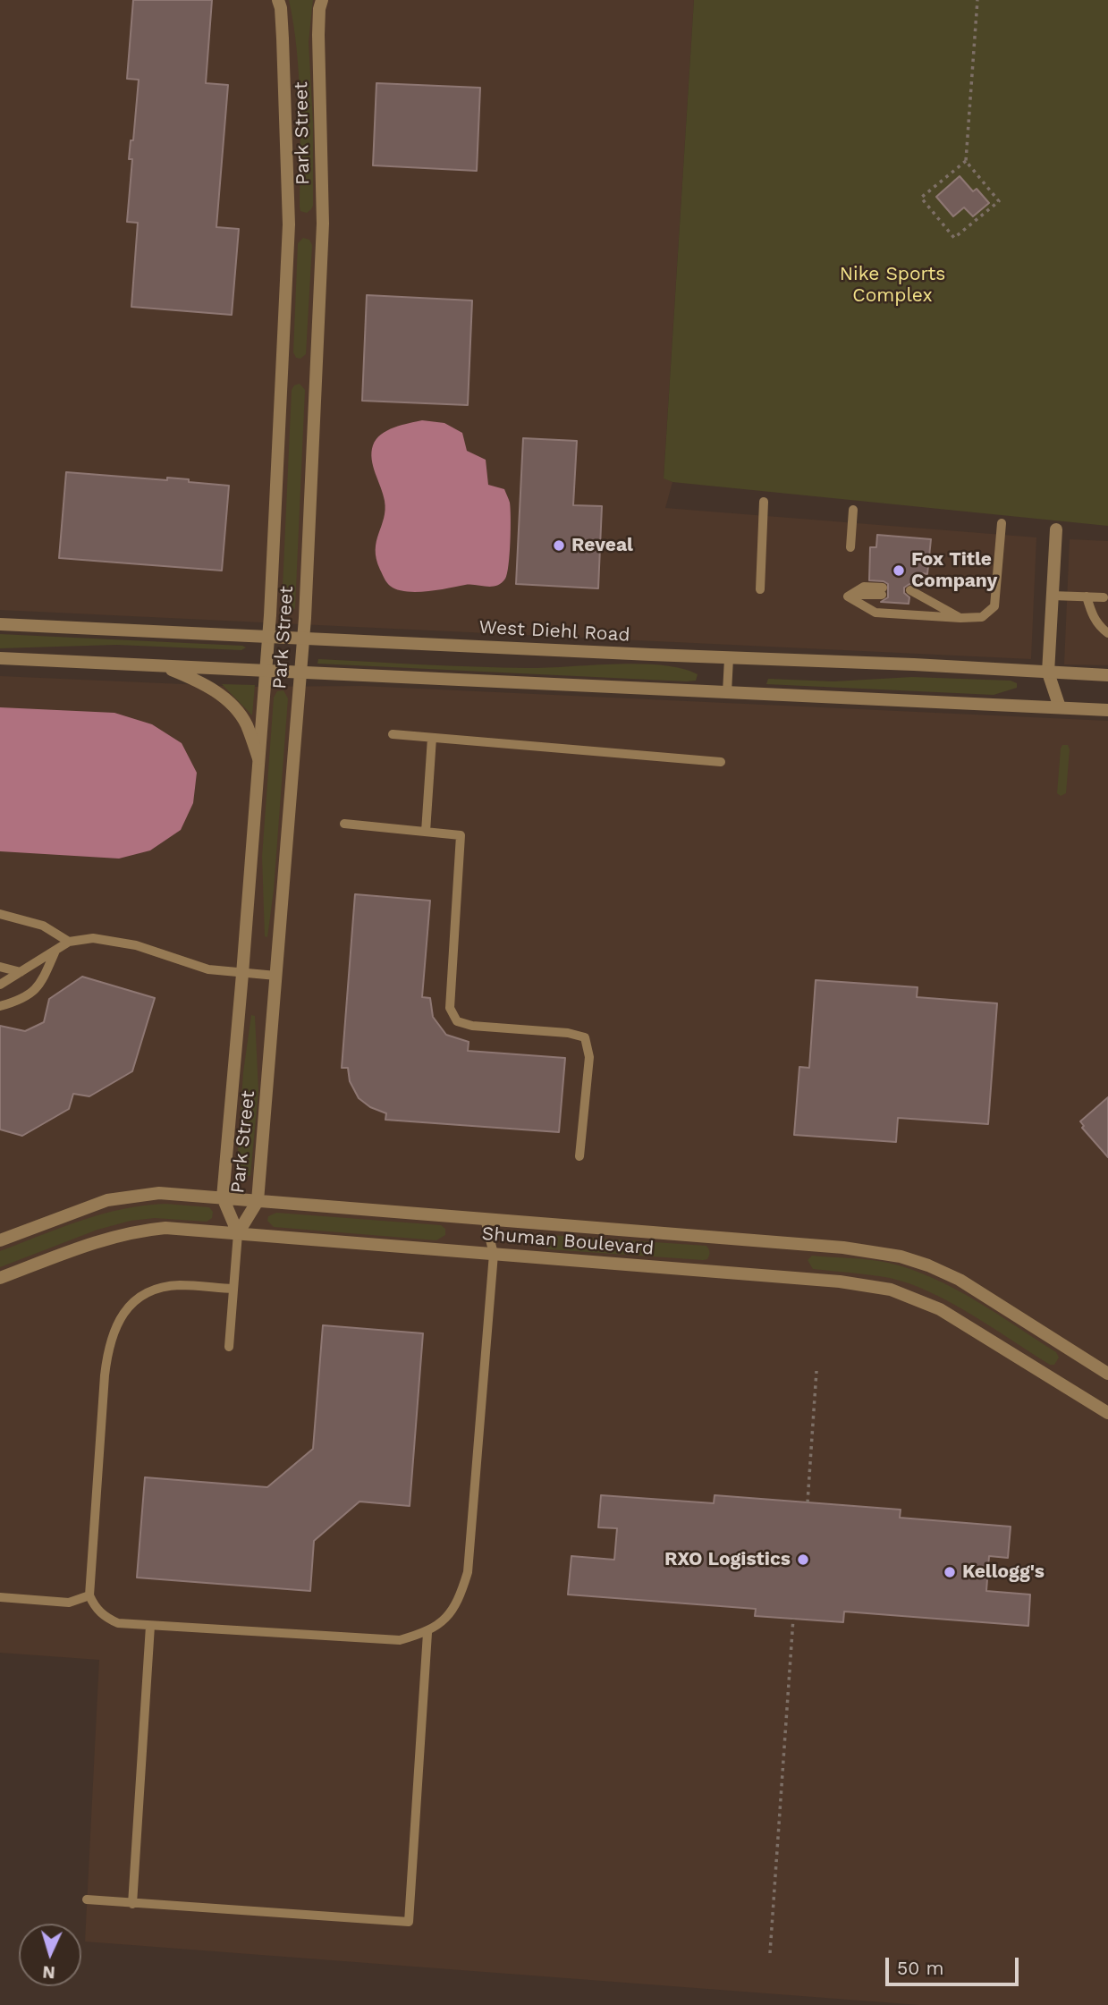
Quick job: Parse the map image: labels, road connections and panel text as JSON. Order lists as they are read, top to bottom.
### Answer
{
  "streets": {
    "street": ["Park Street", "West Diehl Road", "Shuman Boulevard"]
  },
  "crossings": [
    ["Park Street", "West Diehl Road"],
    ["Park Street", "Shuman Boulevard"]
  ],
  "parks": ["Nike Sports Complex"],
  "places": [
    "Reveal",
    "Fox Title Company",
    "RXO Logistics",
    "Kellogg's"
  ],
  "scale_bar": "50 m",
  "north": "bottom"
}
